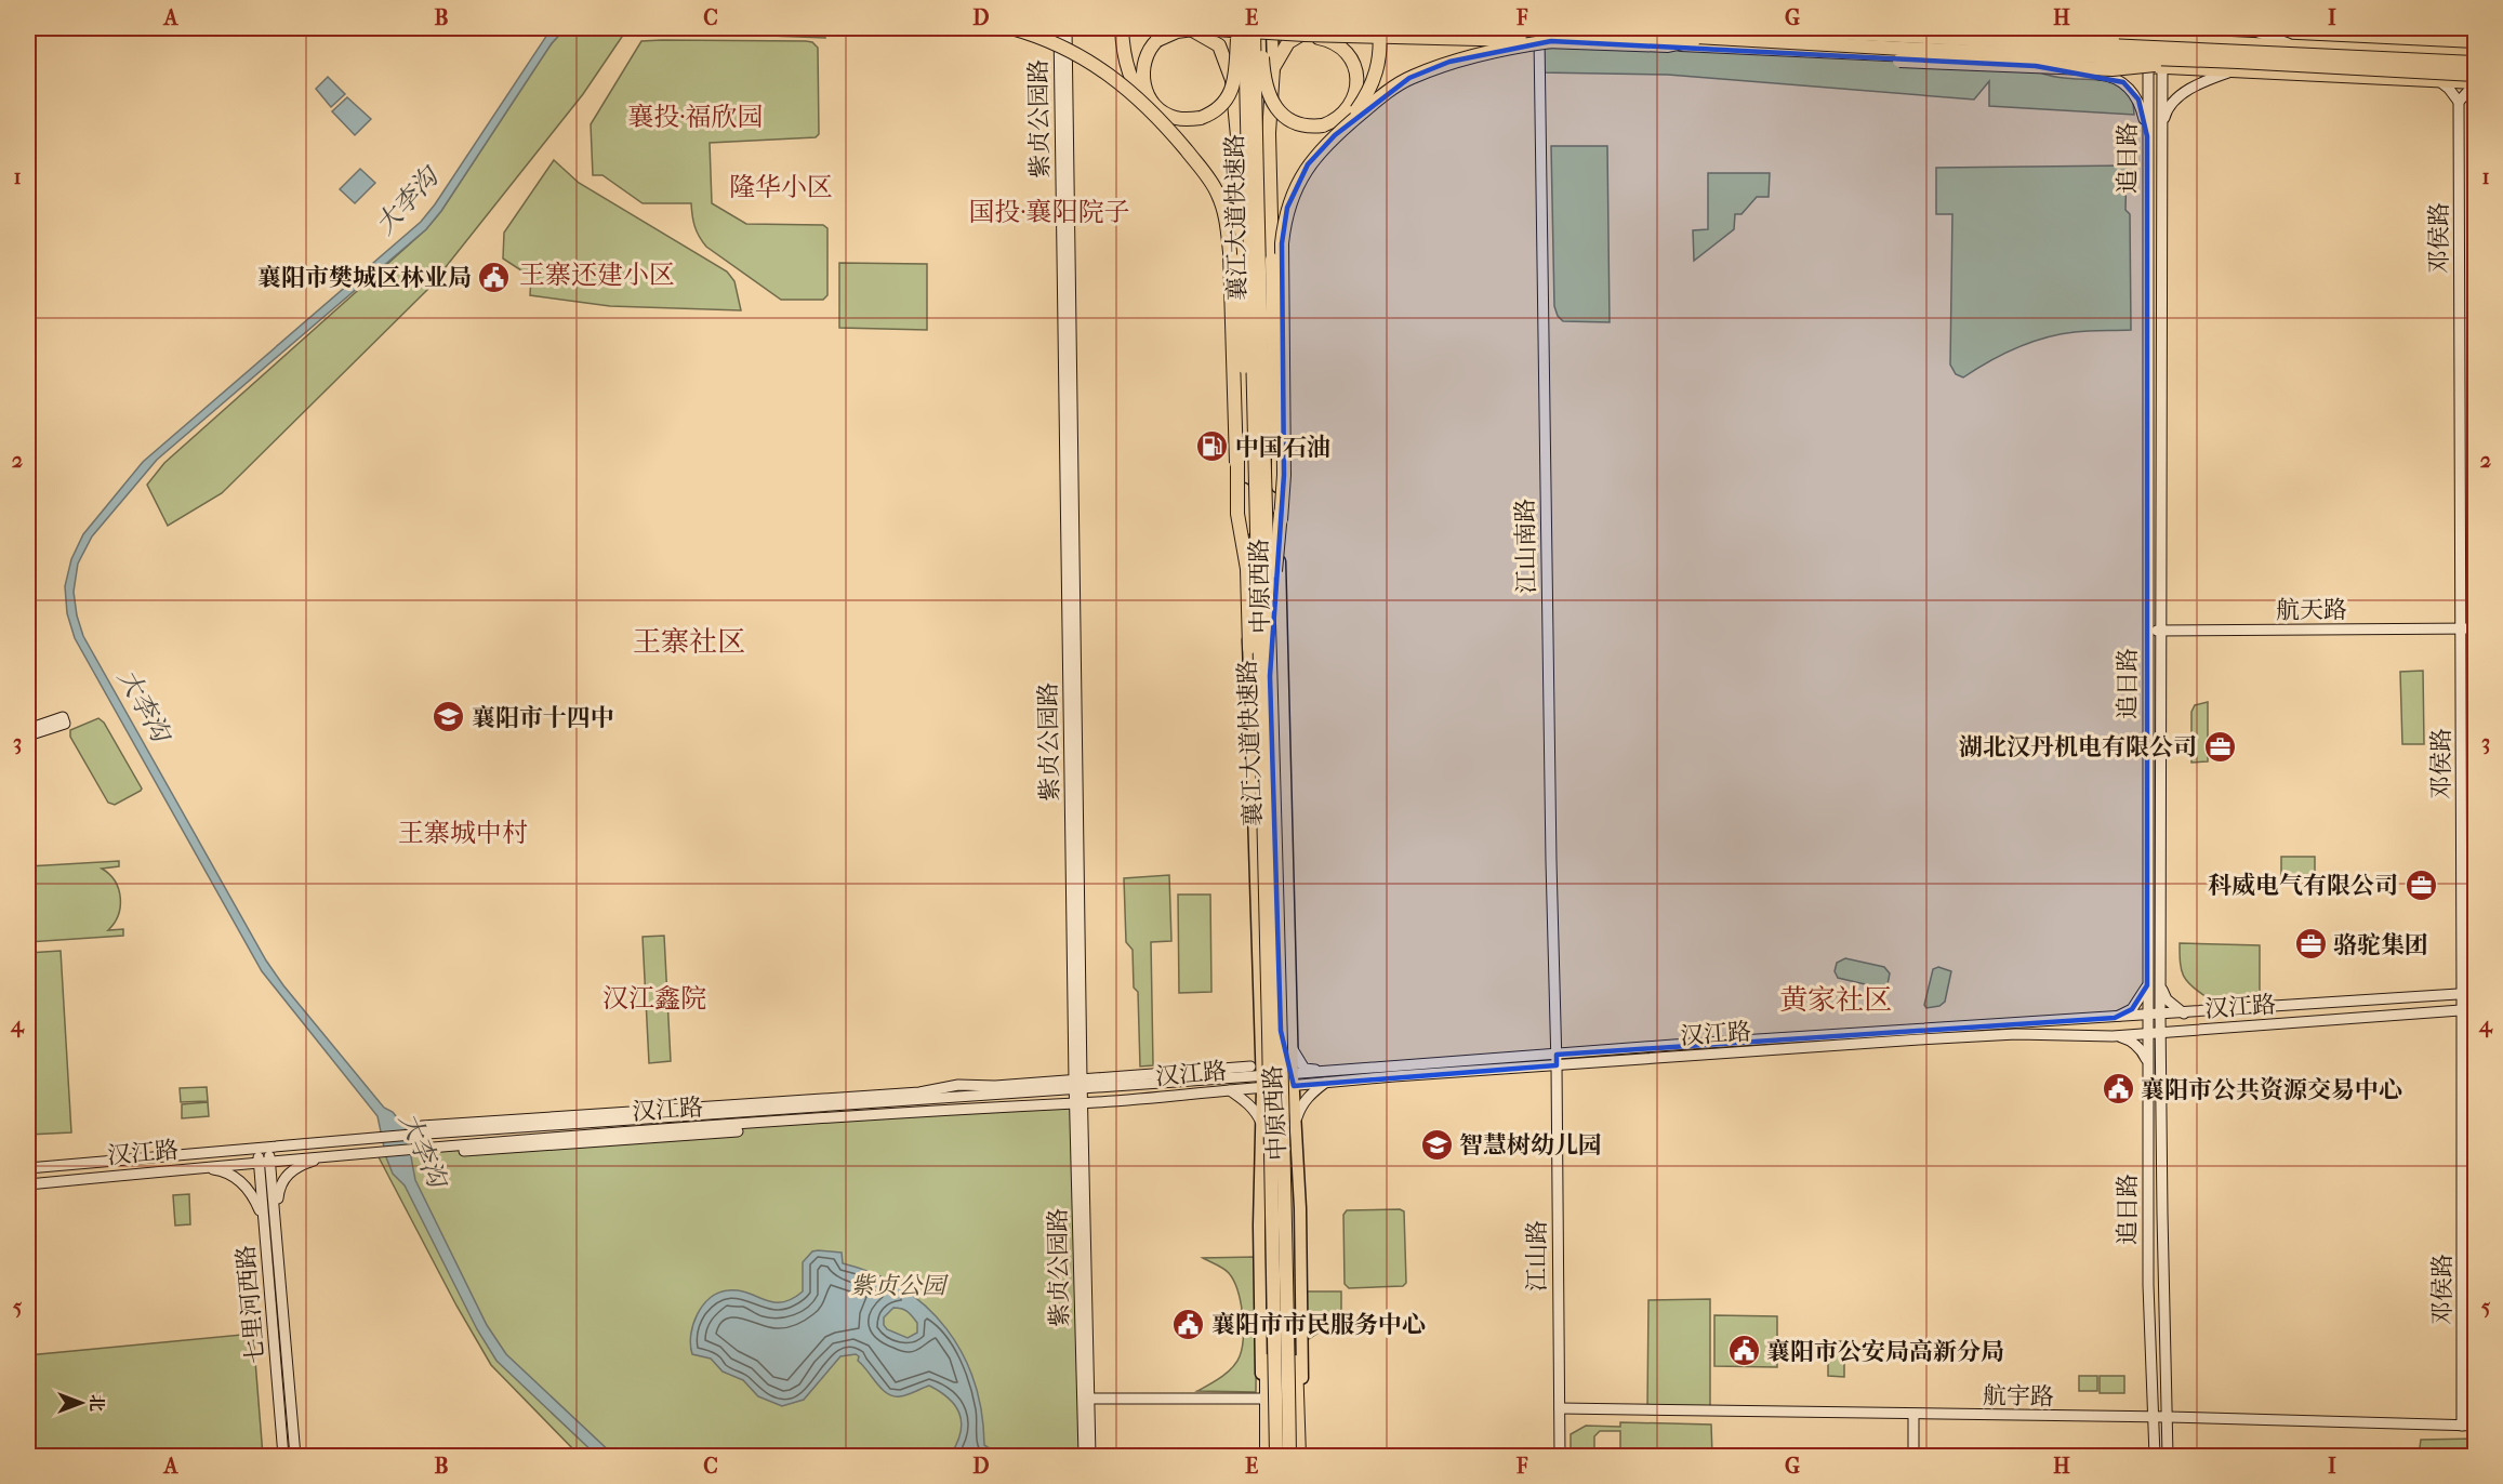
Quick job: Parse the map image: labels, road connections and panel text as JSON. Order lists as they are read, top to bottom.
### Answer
{
  "streets": {
    "highway": ["襄江大道快速路"],
    "main road": [
      "紫贞公园路",
      "追日路",
      "邓侯路",
      "江山南路",
      "中原西路",
      "航天路",
      "汉江路",
      "江山路",
      "七里河西路",
      "航宇路"
    ]
  },
  "crossings": [
    ["紫贞公园路", "汉江路"],
    ["追日路", "航天路"],
    ["追日路", "汉江路"],
    ["追日路", "航宇路"],
    ["邓侯路", "航天路"],
    ["邓侯路", "汉江路"],
    ["邓侯路", "航宇路"],
    ["江山南路", "汉江路"],
    ["江山南路", "江山路"],
    ["中原西路", "汉江路"],
    ["汉江路", "江山路"],
    ["汉江路", "七里河西路"],
    ["江山路", "航宇路"]
  ],
  "districts": [
    "襄投·福欣园",
    "隆华小区",
    "国投·襄阳院子",
    "王寨还建小区",
    "王寨社区",
    "王寨城中村",
    "汉江鑫院",
    "黄家社区"
  ],
  "water": ["大李沟"],
  "parks": ["紫贞公园"],
  "places": {
    "public building": [
      "襄阳市樊城区林业局",
      "襄阳市公共资源交易中心",
      "襄阳市市民服务中心",
      "襄阳市公安局高新分局"
    ],
    "fuel station": ["中国石油"],
    "school or university": ["襄阳市十四中", "智慧树幼儿园"],
    "office": ["湖北汉丹机电有限公司", "科威电气有限公司", "骆驼集团"]
  },
  "north": "right",
  "grid": {
    "columns": [
      "A",
      "B",
      "C",
      "D",
      "E",
      "F",
      "G",
      "H",
      "I"
    ],
    "rows": [
      "1",
      "2",
      "3",
      "4",
      "5"
    ]
  }
}
